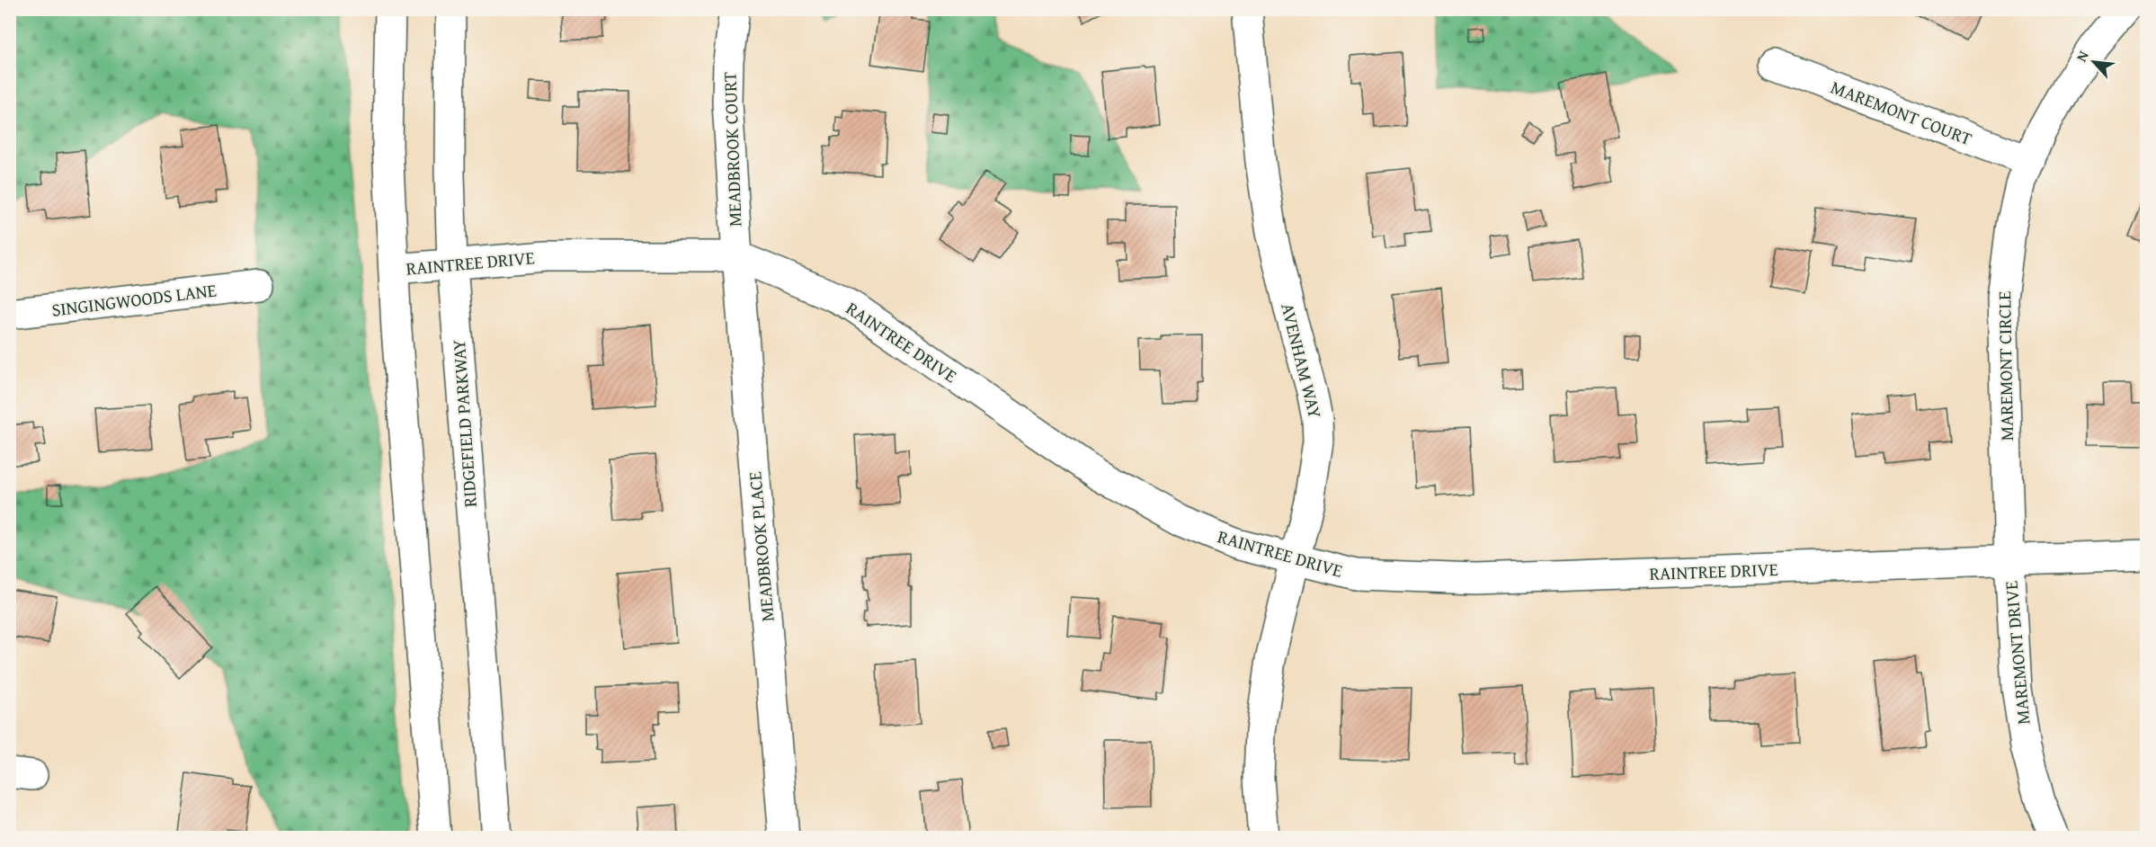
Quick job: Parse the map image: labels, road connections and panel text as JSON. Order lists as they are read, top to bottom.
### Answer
{
  "streets": {
    "street": [
      "MAREMONT COURT",
      "MEADBROOK COURT",
      "RAINTREE DRIVE",
      "SINGINGWOODS LANE",
      "AVENHAM WAY",
      "MAREMONT CIRCLE",
      "RIDGEFIELD PARKWAY",
      "MEADBROOK PLACE",
      "MAREMONT DRIVE"
    ]
  },
  "crossings": [
    ["MAREMONT COURT", "MAREMONT CIRCLE"],
    ["MEADBROOK COURT", "RAINTREE DRIVE"],
    ["MEADBROOK COURT", "MEADBROOK PLACE"],
    ["RAINTREE DRIVE", "AVENHAM WAY"],
    ["RAINTREE DRIVE", "MAREMONT CIRCLE"],
    ["RAINTREE DRIVE", "RIDGEFIELD PARKWAY"],
    ["RAINTREE DRIVE", "MEADBROOK PLACE"],
    ["RAINTREE DRIVE", "MAREMONT DRIVE"],
    ["MAREMONT CIRCLE", "MAREMONT DRIVE"]
  ],
  "north": "top left"
}
